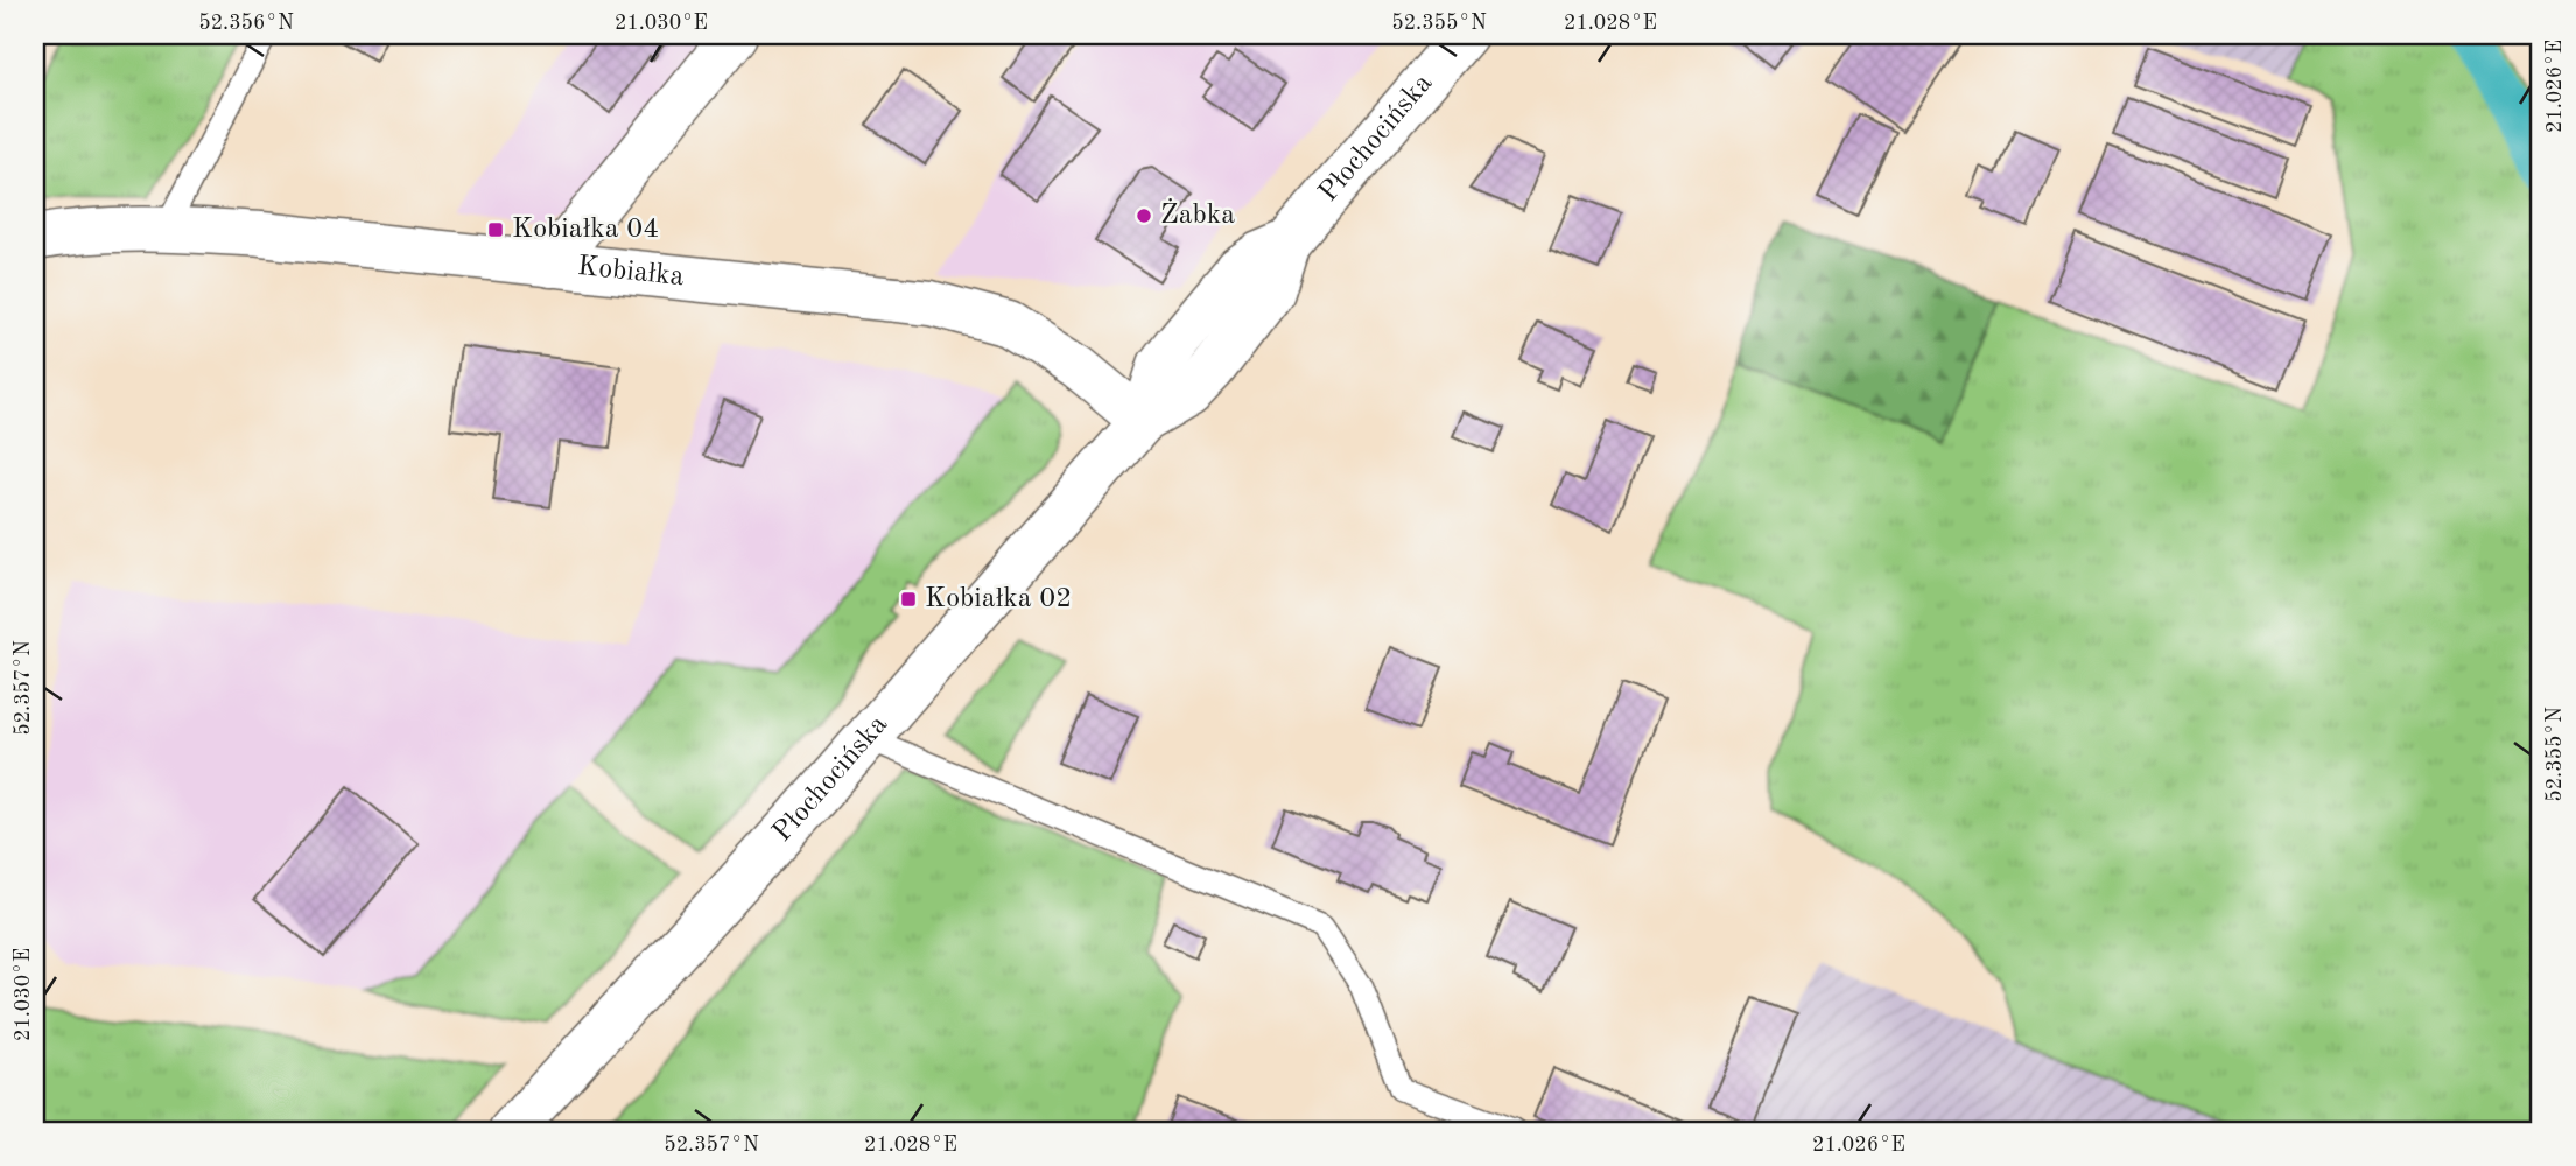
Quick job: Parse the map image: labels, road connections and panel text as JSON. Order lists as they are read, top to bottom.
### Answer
{
  "streets": {
    "main road": ["Płochocińska", "Kobiałka"]
  },
  "crossings": [
    ["Płochocińska", "Kobiałka"]
  ],
  "places": {
    "other": ["Żabka"],
    "transit": ["Kobiałka 04", "Kobiałka 02"]
  },
  "coordinates": [
    "52.356°N",
    "21.030°E",
    "52.355°N",
    "21.028°E",
    "21.026°E",
    "52.357°N"
  ]
}
